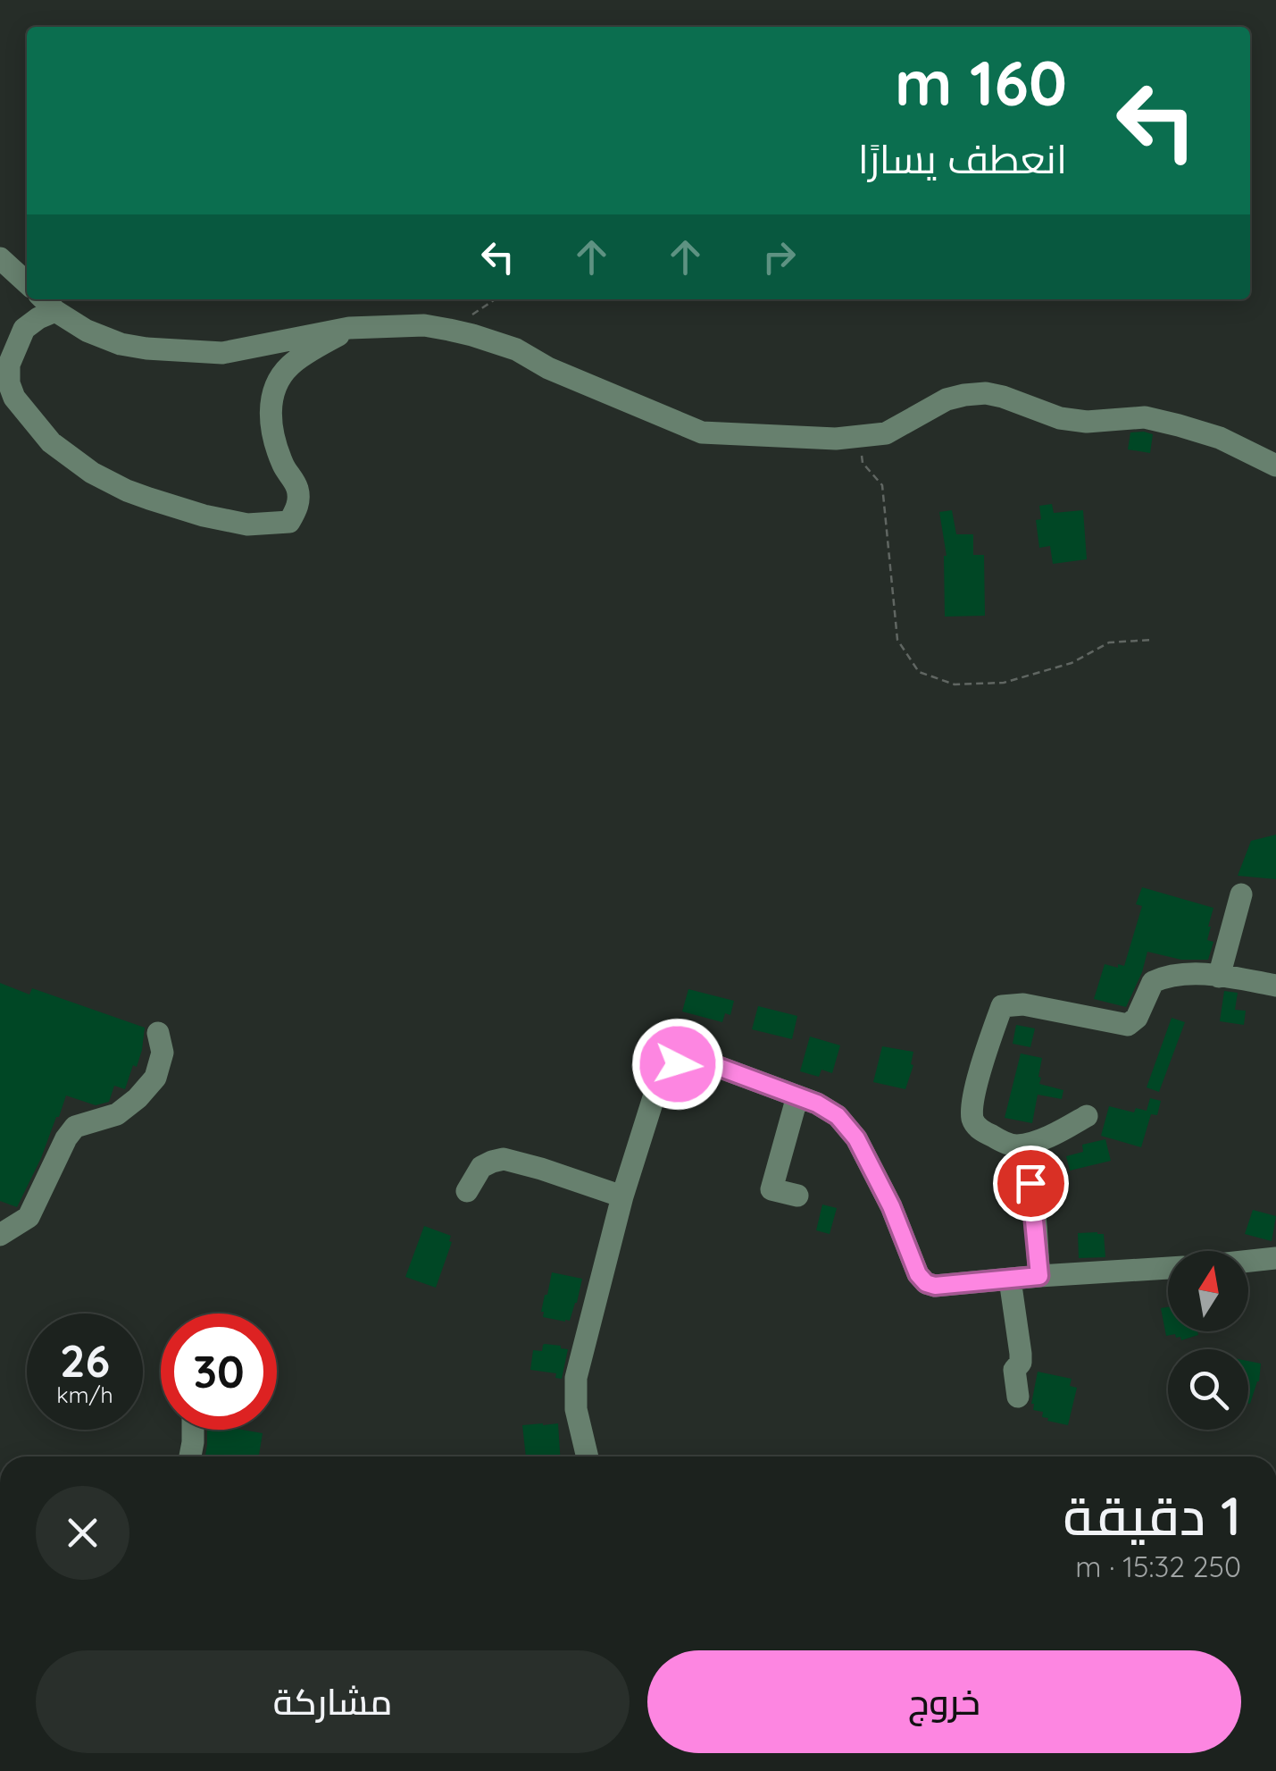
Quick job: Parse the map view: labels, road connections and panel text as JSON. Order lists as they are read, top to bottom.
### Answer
{
  "north": "top",
  "page": {
    "turn": ["160 m", "انعطف يسارًا"],
    "speed": "26 km/h",
    "limit": "30",
    "heading": ["1 دقيقة", "250 m · 15:32"],
    "buttons": ["خروج", "مشاركة"]
  }
}
